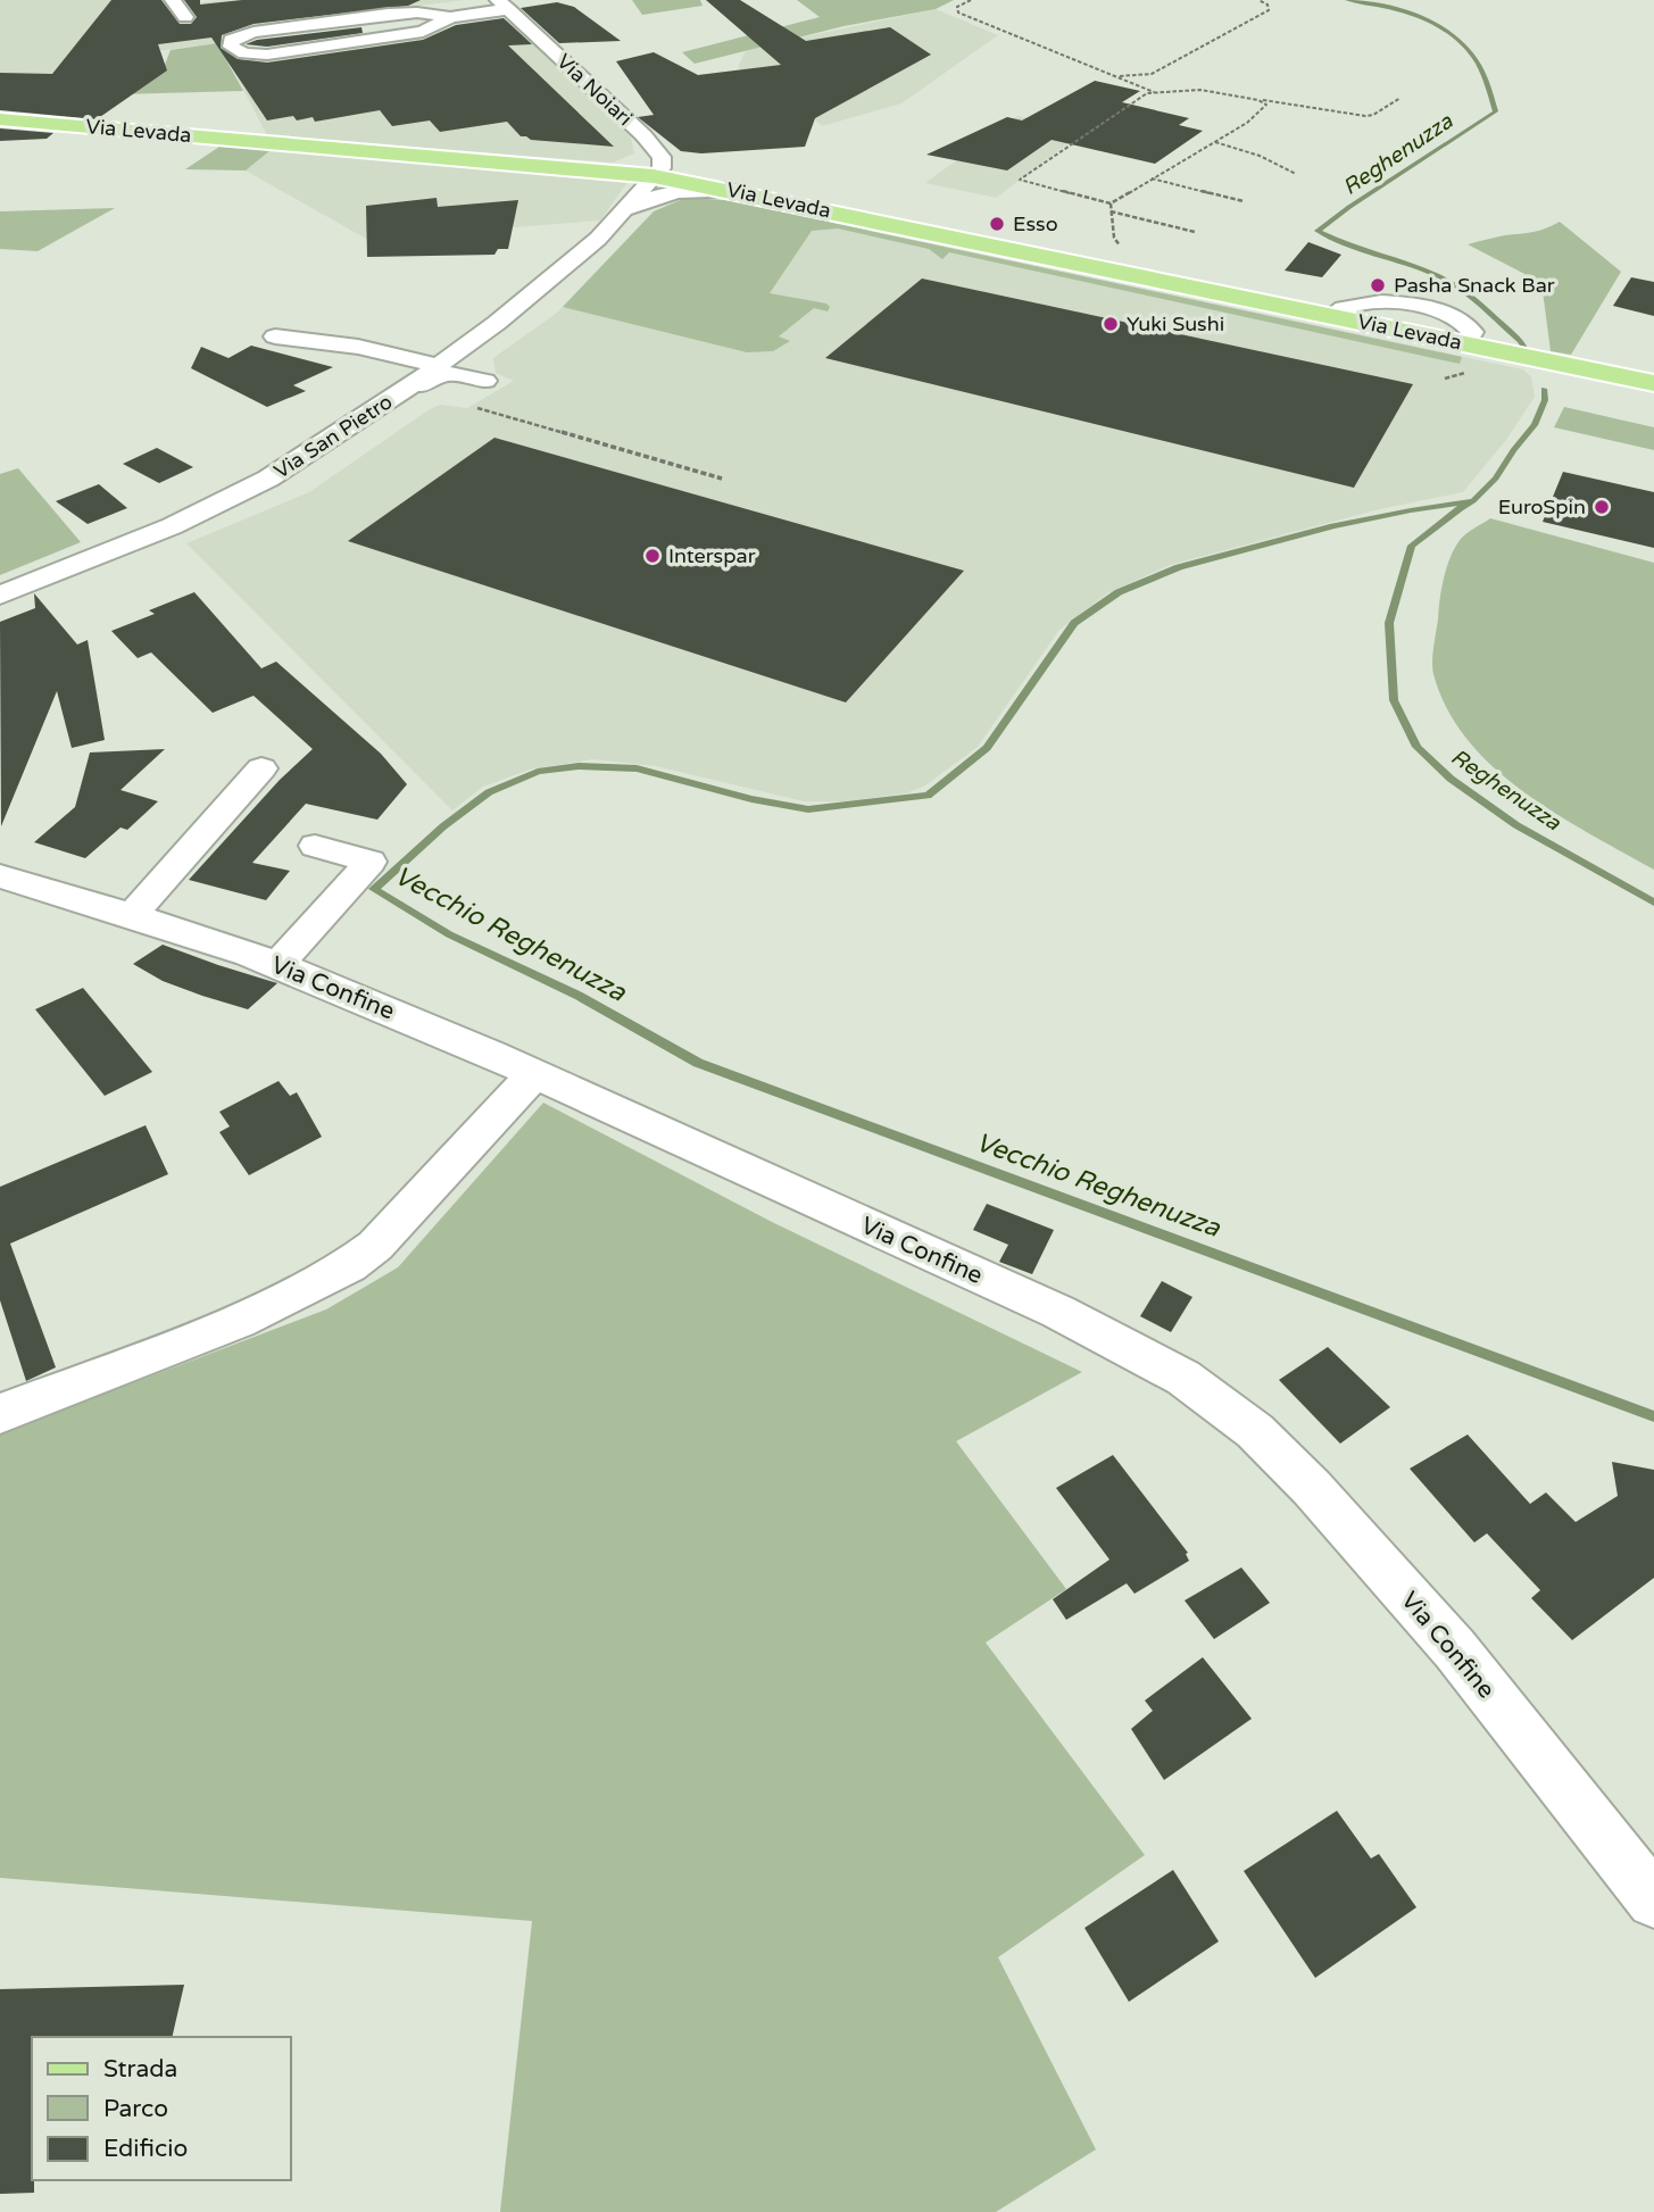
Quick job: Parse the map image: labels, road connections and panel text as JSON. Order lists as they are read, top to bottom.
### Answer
{
  "streets": {
    "main road": ["Via Levada"],
    "street": ["Via Noiari", "Via Confine"]
  },
  "crossings": [
    ["Via Noiari", "Via Levada"]
  ],
  "water": ["Reghenuzza", "Vecchio Reghenuzza"],
  "places": [
    "Esso",
    "Pasha Snack Bar",
    "Yuki Sushi",
    "EuroSpin",
    "Interspar"
  ],
  "legend": ["Strada", "Parco", "Edificio"]
}
